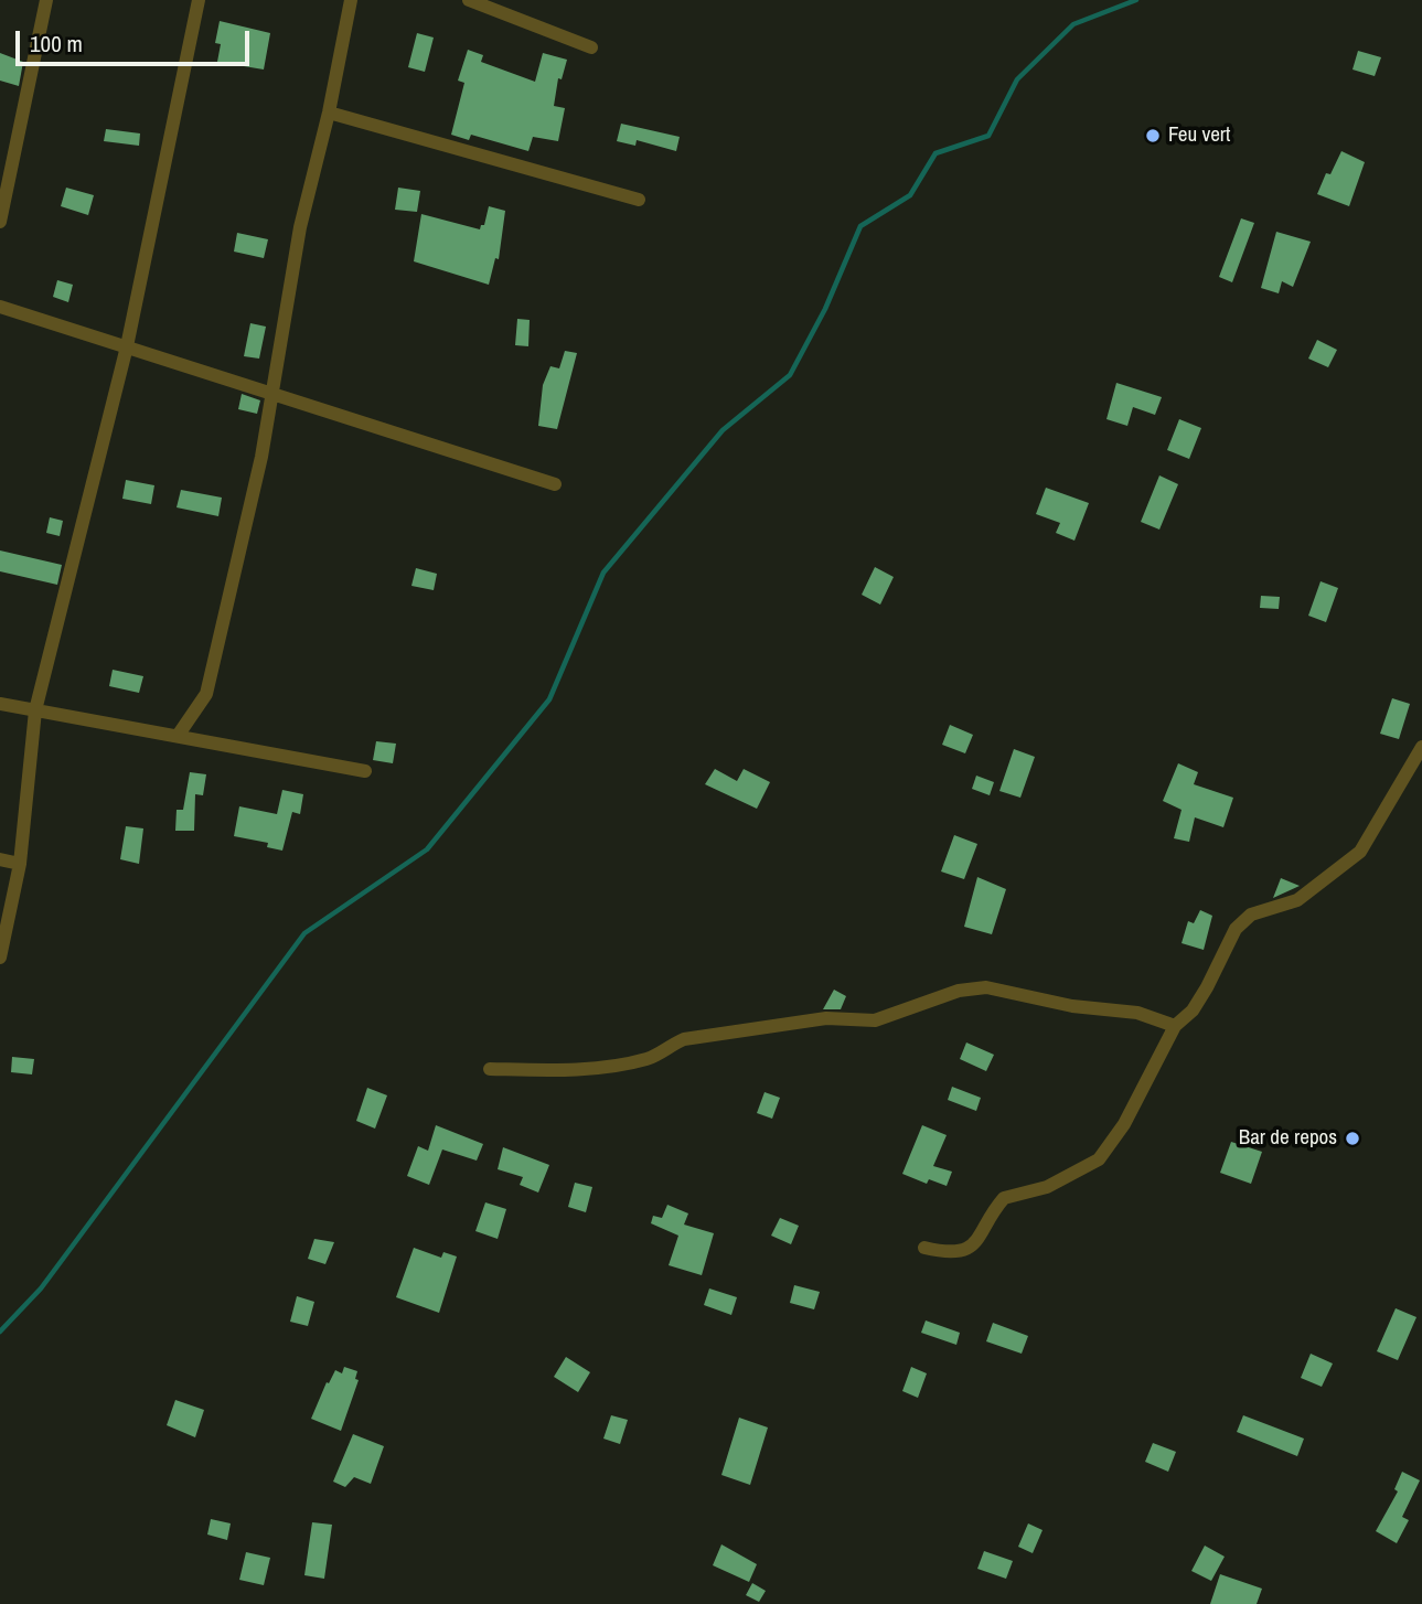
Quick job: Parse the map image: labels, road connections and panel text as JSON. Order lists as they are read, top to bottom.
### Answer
{
  "places": ["Feu vert", "Bar de repos"],
  "scale_bar": "100 m"
}
